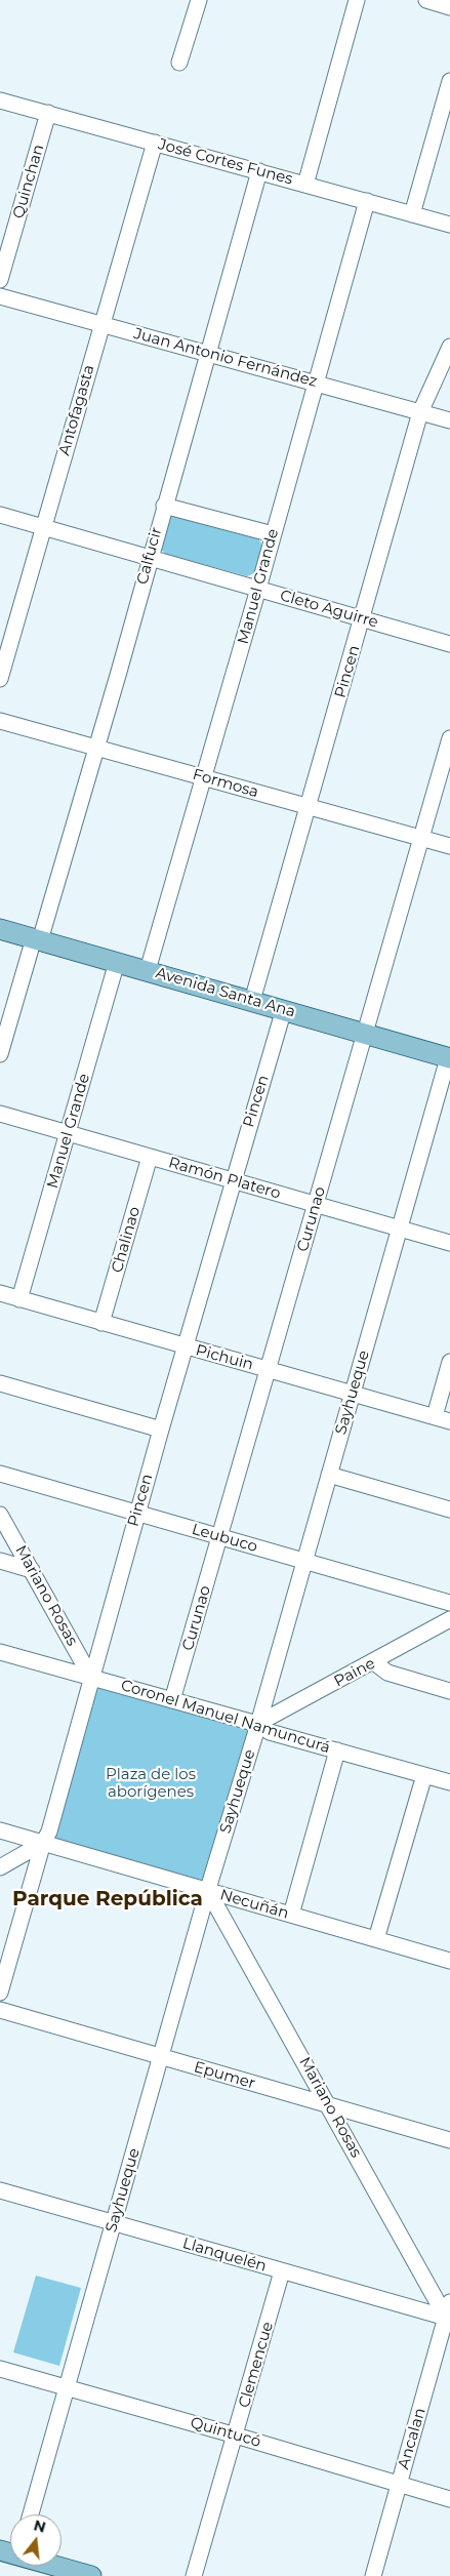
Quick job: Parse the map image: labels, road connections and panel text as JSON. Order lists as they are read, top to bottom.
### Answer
{
  "streets": {
    "main road": ["Avenida Santa Ana"],
    "street": [
      "José Cortes Funes",
      "Quinchan",
      "Juan Antonio Fernández",
      "Antofagasta",
      "Calfucir",
      "Manuel Grande",
      "Cleto Aguirre",
      "Pincen",
      "Formosa",
      "Ramón Platero",
      "Curunao",
      "Chalinao",
      "Pichuin",
      "Sayhueque",
      "Leubuco",
      "Mariano Rosas",
      "Paine",
      "Coronel Manuel Namuncurá",
      "Necuñán",
      "Epumer",
      "Llanquelén",
      "Clemencue",
      "Quintucó",
      "Ancalan"
    ]
  },
  "crossings": [
    ["José Cortes Funes", "Quinchan"],
    ["José Cortes Funes", "Antofagasta"],
    ["José Cortes Funes", "Calfucir"],
    ["José Cortes Funes", "Manuel Grande"],
    ["Juan Antonio Fernández", "Antofagasta"],
    ["Juan Antonio Fernández", "Calfucir"],
    ["Juan Antonio Fernández", "Manuel Grande"],
    ["Juan Antonio Fernández", "Pincen"],
    ["Antofagasta", "Cleto Aguirre"],
    ["Calfucir", "Cleto Aguirre"],
    ["Calfucir", "Formosa"],
    ["Calfucir", "Avenida Santa Ana"],
    ["Manuel Grande", "Cleto Aguirre"],
    ["Manuel Grande", "Formosa"],
    ["Manuel Grande", "Avenida Santa Ana"],
    ["Manuel Grande", "Ramón Platero"],
    ["Manuel Grande", "Pichuin"],
    ["Cleto Aguirre", "Pincen"],
    ["Pincen", "Formosa"],
    ["Pincen", "Avenida Santa Ana"],
    ["Pincen", "Ramón Platero"],
    ["Pincen", "Pichuin"],
    ["Pincen", "Leubuco"],
    ["Pincen", "Mariano Rosas"],
    ["Pincen", "Coronel Manuel Namuncurá"],
    ["Pincen", "Necuñán"],
    ["Formosa", "Curunao"],
    ["Avenida Santa Ana", "Curunao"],
    ["Avenida Santa Ana", "Sayhueque"],
    ["Ramón Platero", "Curunao"],
    ["Ramón Platero", "Chalinao"],
    ["Ramón Platero", "Sayhueque"],
    ["Curunao", "Pichuin"],
    ["Curunao", "Leubuco"],
    ["Curunao", "Coronel Manuel Namuncurá"],
    ["Chalinao", "Pichuin"],
    ["Pichuin", "Sayhueque"],
    ["Sayhueque", "Leubuco"],
    ["Sayhueque", "Mariano Rosas"],
    ["Sayhueque", "Paine"],
    ["Sayhueque", "Coronel Manuel Namuncurá"],
    ["Sayhueque", "Necuñán"],
    ["Sayhueque", "Epumer"],
    ["Sayhueque", "Llanquelén"],
    ["Sayhueque", "Quintucó"],
    ["Mariano Rosas", "Coronel Manuel Namuncurá"],
    ["Mariano Rosas", "Necuñán"],
    ["Mariano Rosas", "Epumer"],
    ["Mariano Rosas", "Llanquelén"],
    ["Mariano Rosas", "Ancalan"],
    ["Paine", "Coronel Manuel Namuncurá"],
    ["Llanquelén", "Clemencue"],
    ["Llanquelén", "Ancalan"],
    ["Clemencue", "Quintucó"],
    ["Quintucó", "Ancalan"]
  ],
  "districts": ["Parque República"],
  "parks": ["Plaza de los aborígenes"],
  "north": "top"
}
